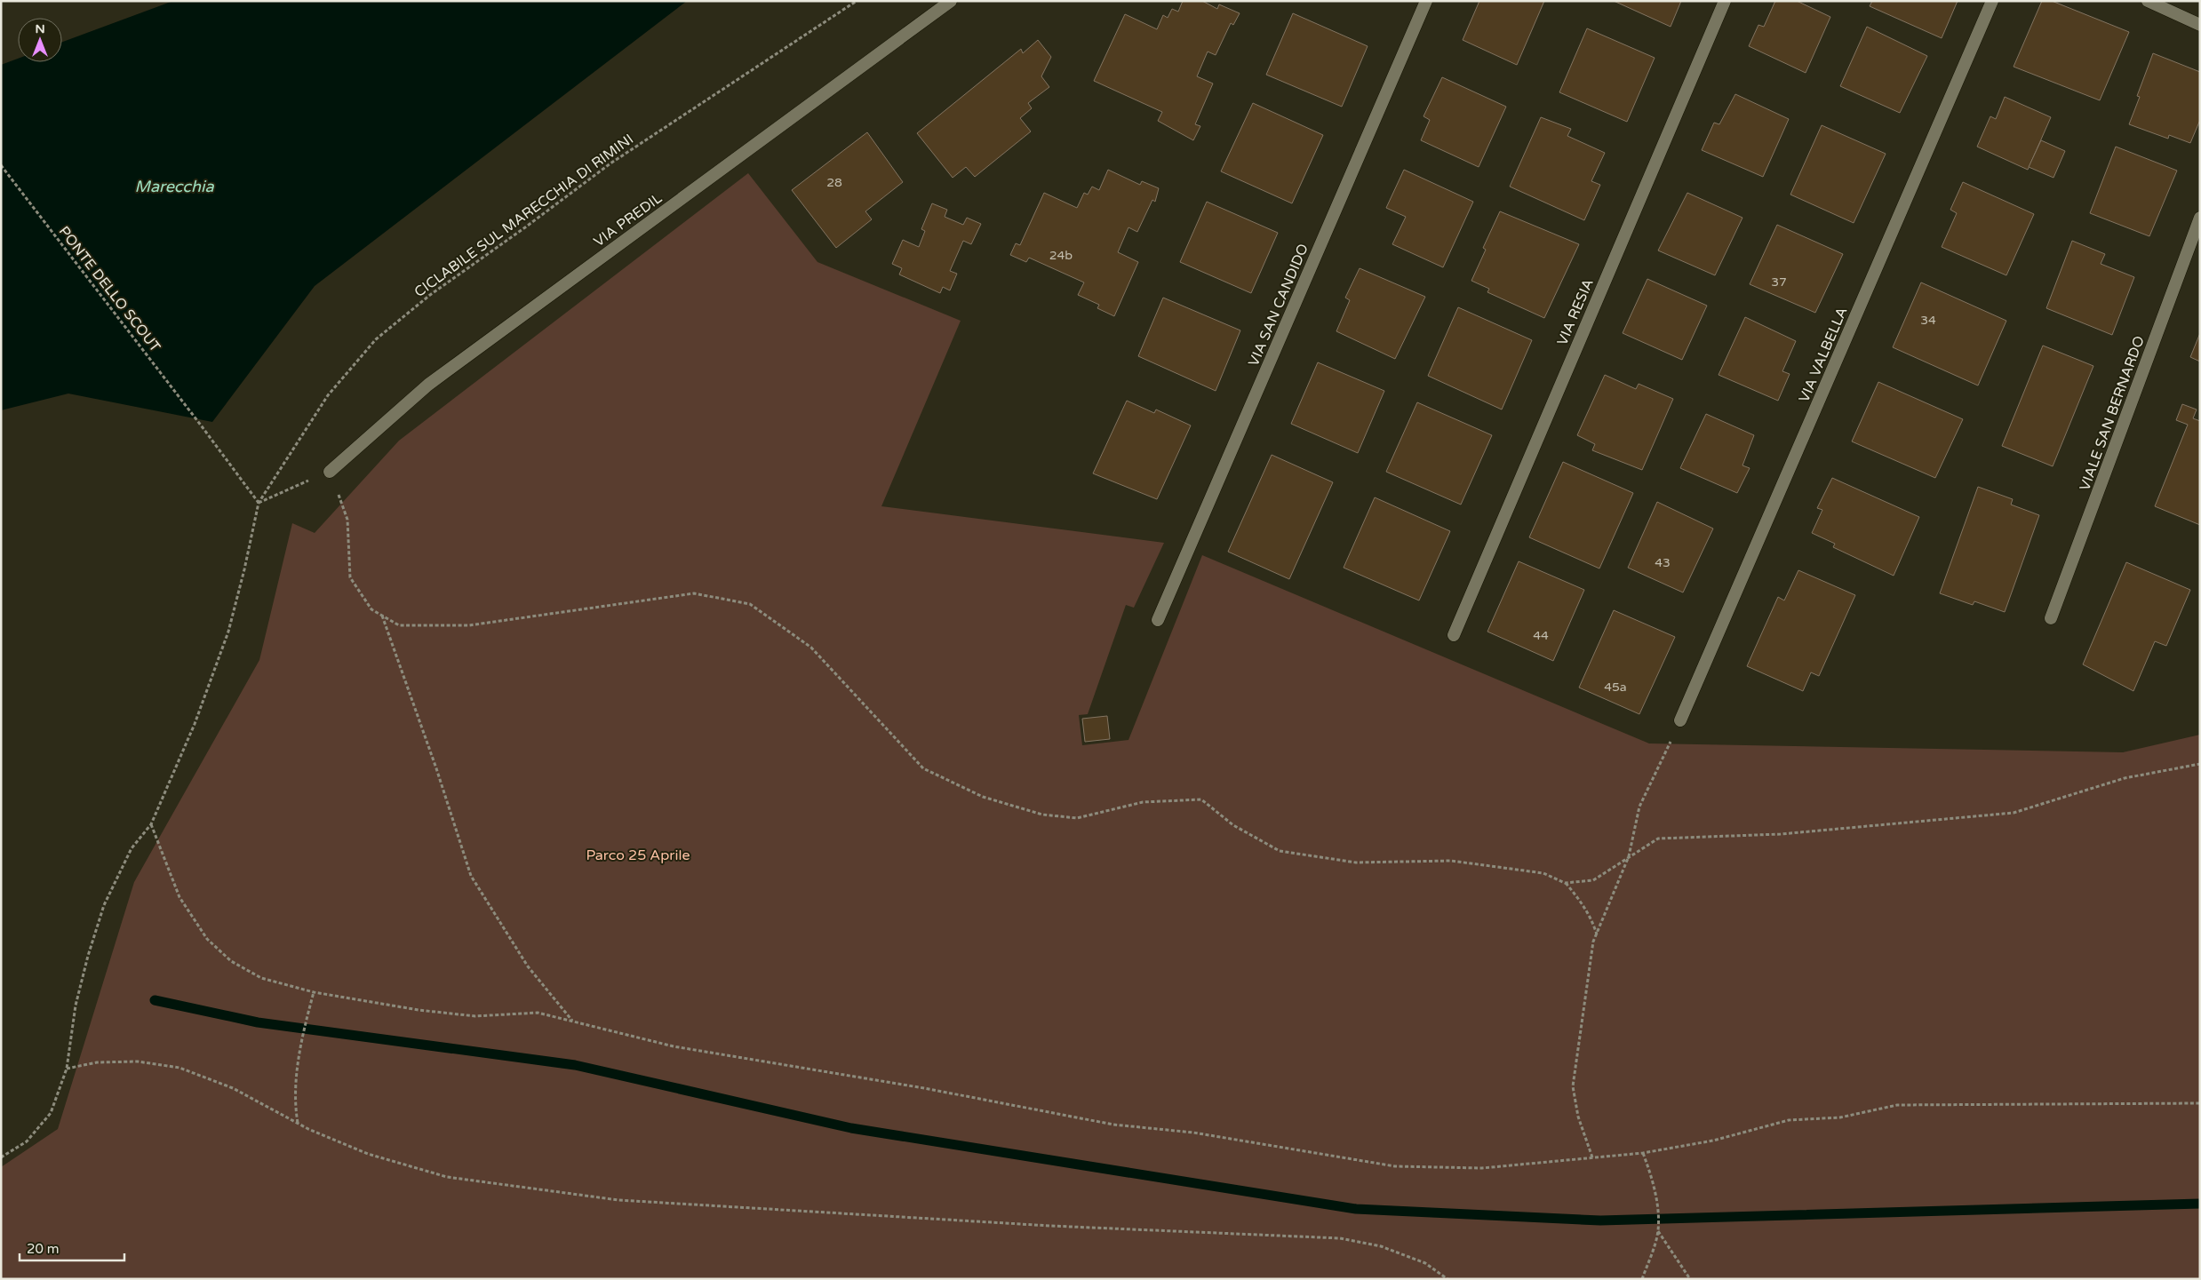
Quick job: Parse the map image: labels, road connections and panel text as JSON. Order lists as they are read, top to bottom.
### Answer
{
  "streets": {
    "street": [
      "VIA PREDIL",
      "VIA SAN CANDIDO",
      "VIA RESIA",
      "VIA VALBELLA",
      "VIALE SAN BERNARDO"
    ],
    "path": ["CICLABILE SUL MARECCHIA DI RIMINI", "PONTE DELLO SCOUT"]
  },
  "crossings": [
    ["CICLABILE SUL MARECCHIA DI RIMINI", "PONTE DELLO SCOUT"]
  ],
  "water": ["Marecchia"],
  "parks": ["Parco 25 Aprile"],
  "house_numbers": [
    "28",
    "24b",
    "37",
    "34",
    "43",
    "44",
    "45a"
  ],
  "scale_bar": "20 m",
  "north": "top"
}
